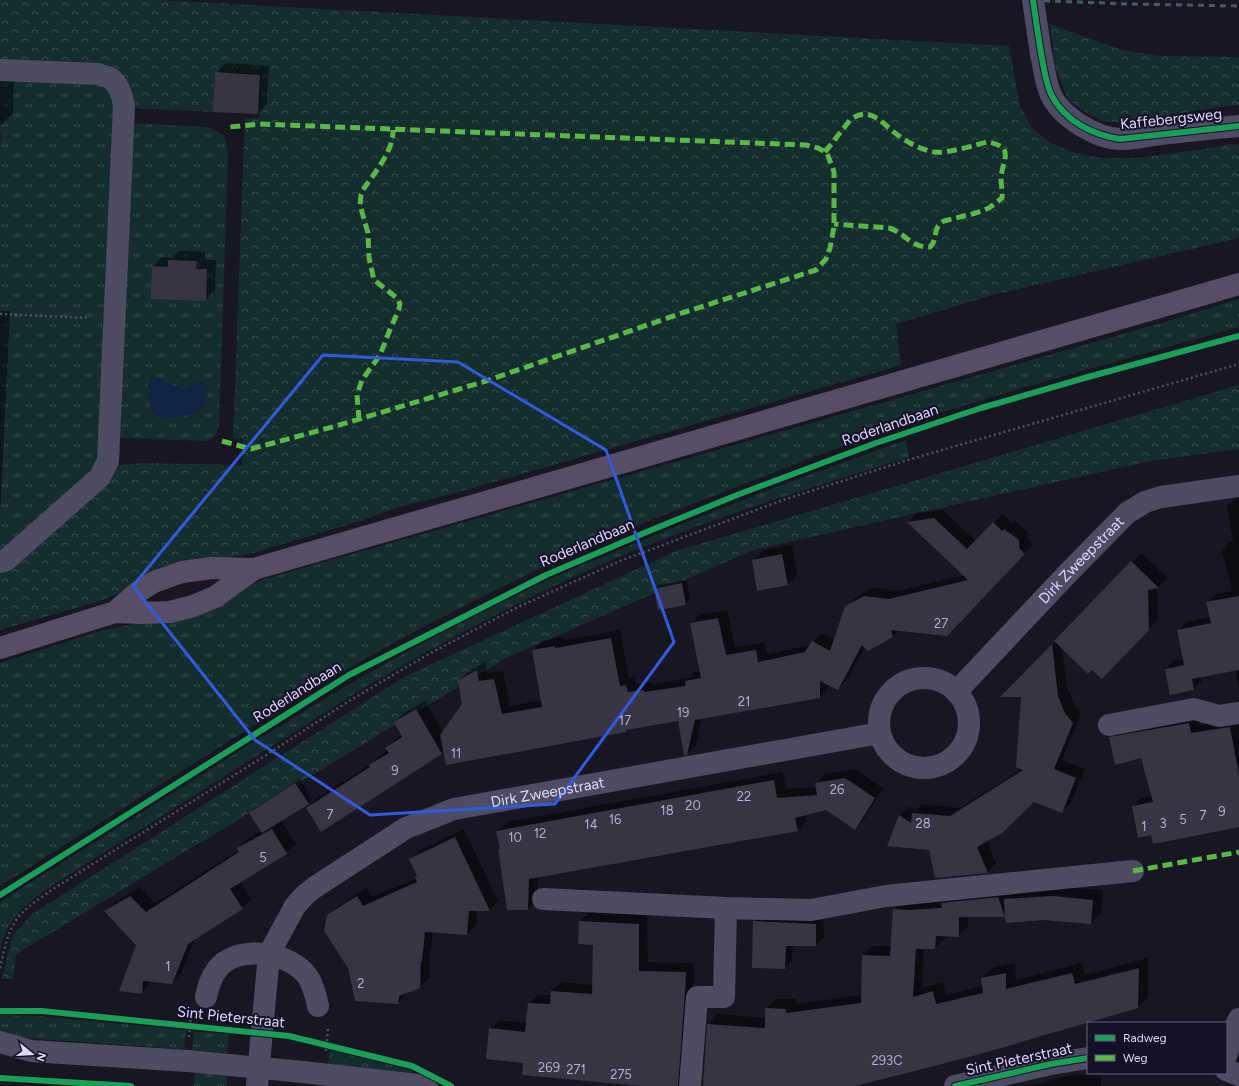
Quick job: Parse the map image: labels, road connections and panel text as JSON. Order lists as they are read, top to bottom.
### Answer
{
  "streets": {
    "street": ["Kaffebergsweg", "Dirk Zweepstraat", "Sint Pieterstraat"],
    "cycle path": ["Roderlandbaan"]
  },
  "house_numbers": [
    "27",
    "21",
    "19",
    "17",
    "11",
    "9",
    "26",
    "22",
    "20",
    "18",
    "9",
    "7",
    "7",
    "16",
    "5",
    "28",
    "3",
    "14",
    "1",
    "12",
    "10",
    "5",
    "1",
    "2",
    "293C",
    "269",
    "271",
    "275"
  ],
  "legend": ["Radweg", "Weg"],
  "north": "right"
}
